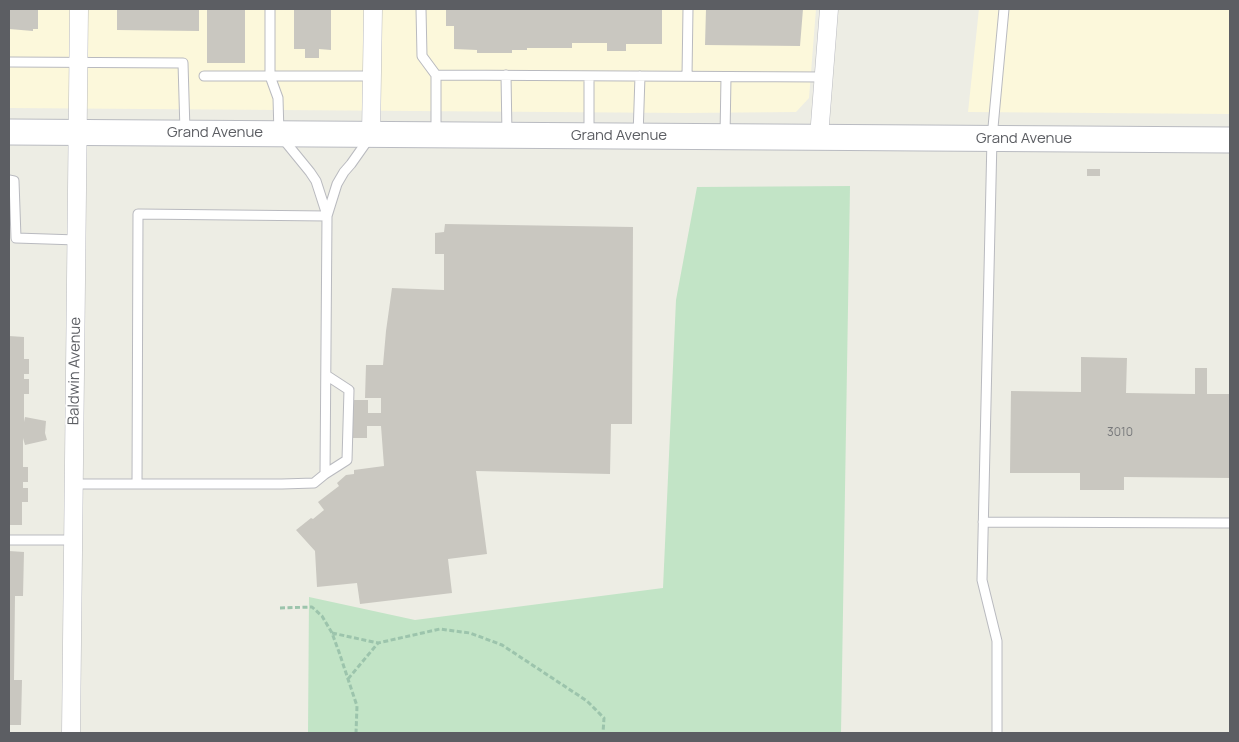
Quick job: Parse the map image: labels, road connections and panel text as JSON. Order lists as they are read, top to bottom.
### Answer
{
  "streets": {
    "main road": ["Grand Avenue"],
    "street": ["Baldwin Avenue"]
  },
  "crossings": [
    ["Grand Avenue", "Baldwin Avenue"]
  ],
  "house_numbers": ["3010"]
}
